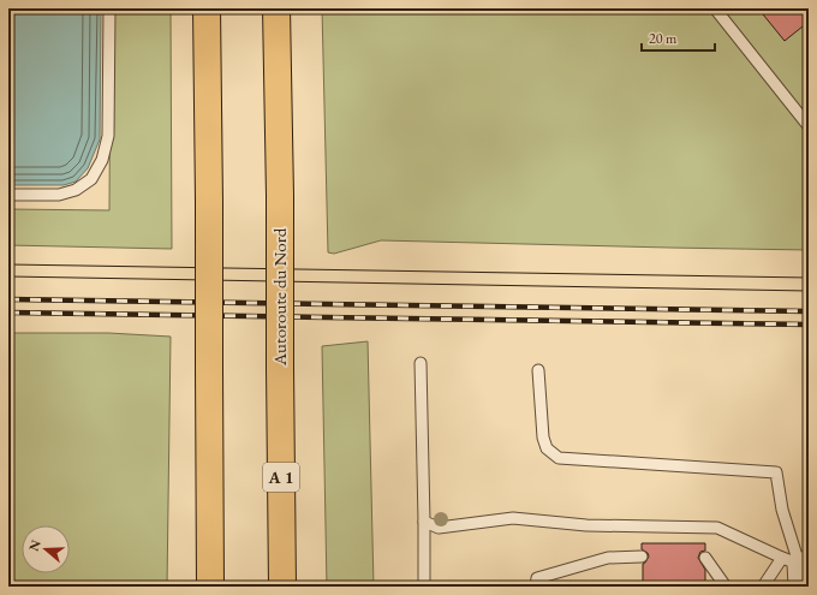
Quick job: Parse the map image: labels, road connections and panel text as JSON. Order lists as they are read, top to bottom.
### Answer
{
  "streets": {
    "highway": ["Autoroute du Nord", "A 1"]
  },
  "scale_bar": "20 m",
  "north": "left"
}
